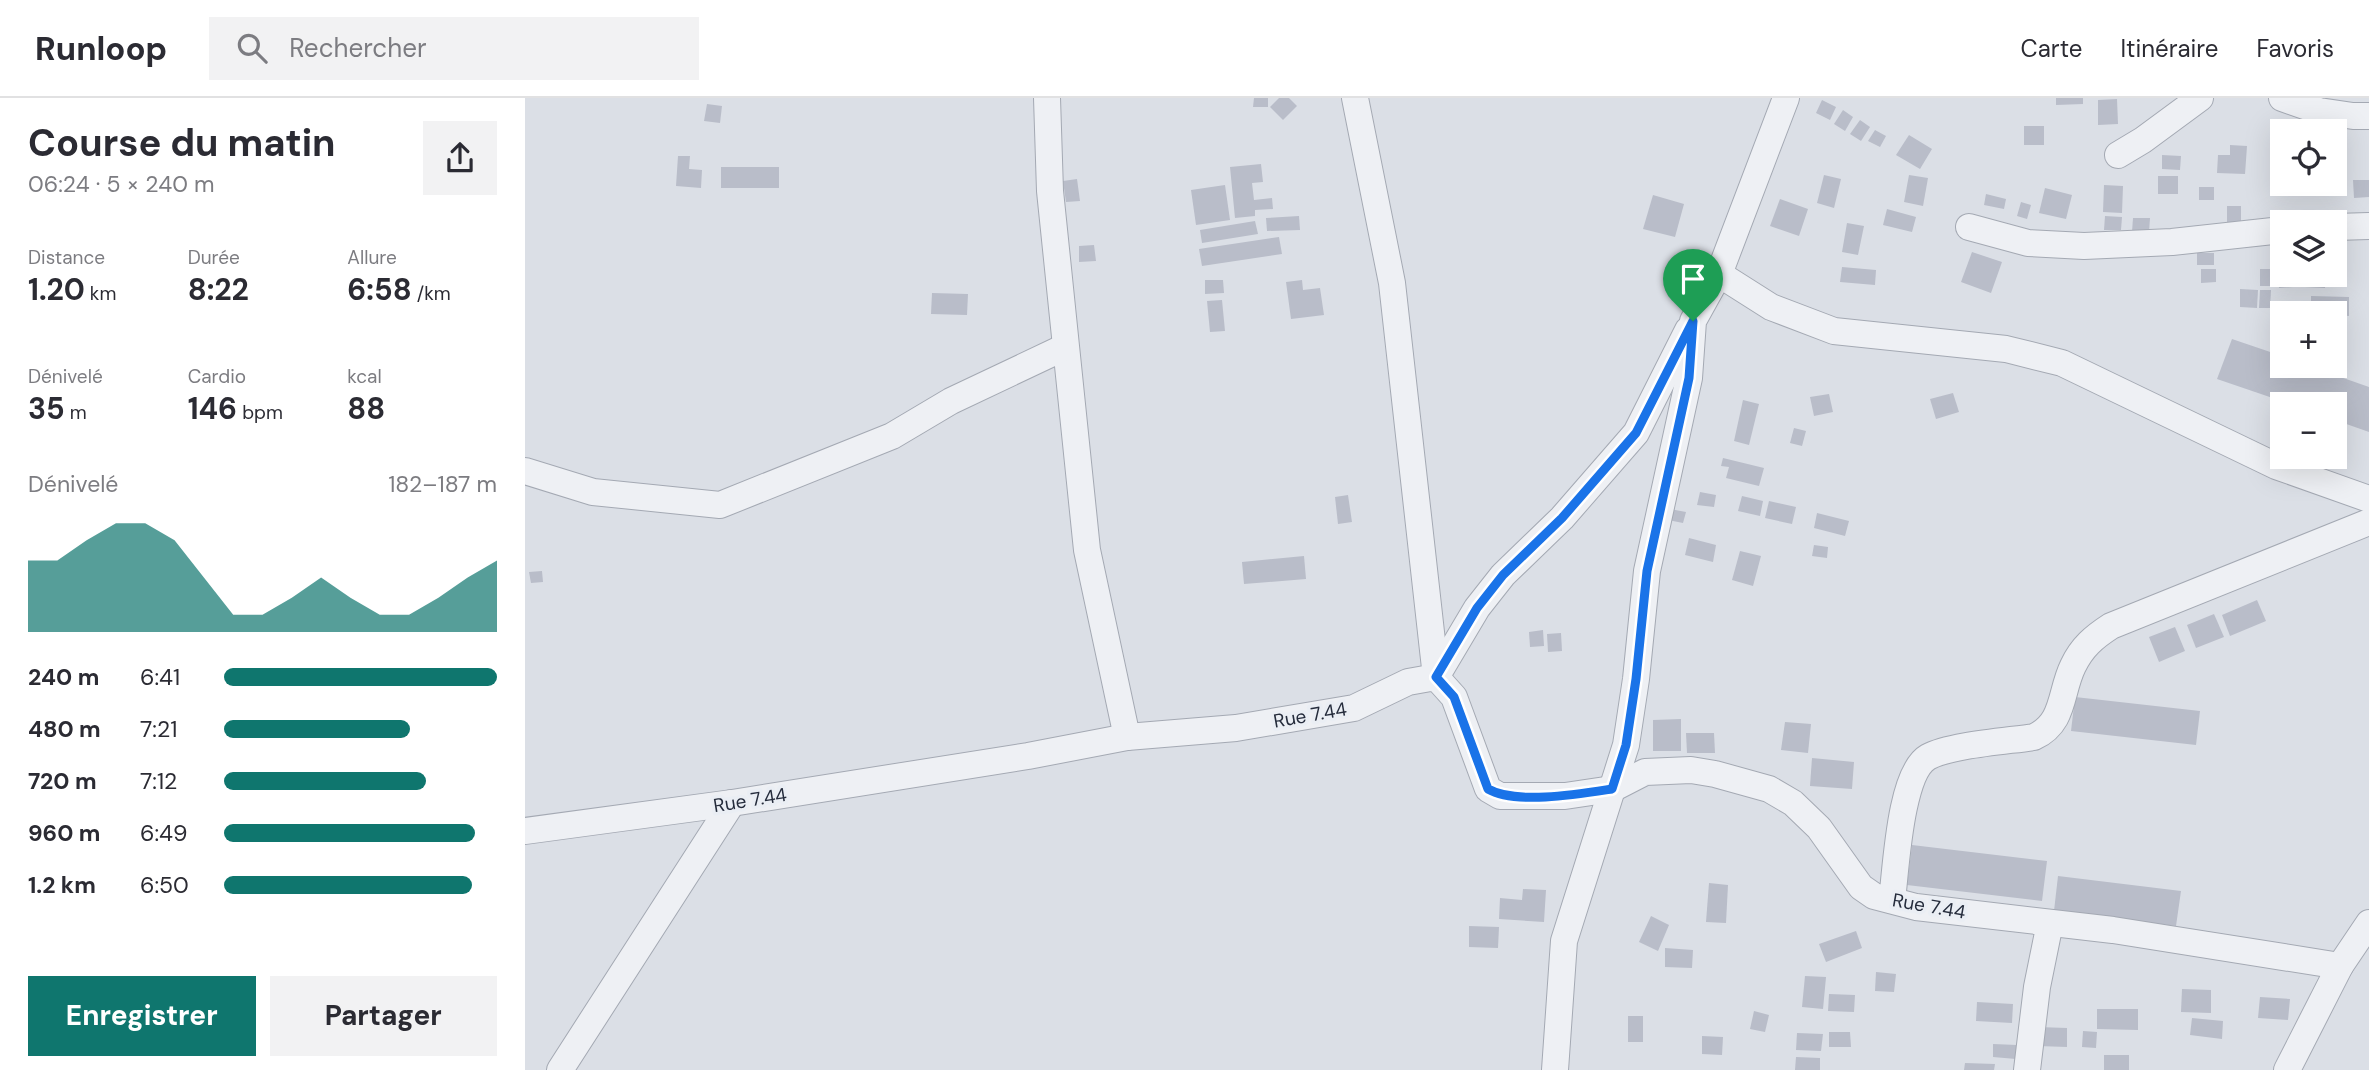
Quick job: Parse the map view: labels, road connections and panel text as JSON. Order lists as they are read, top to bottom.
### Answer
{
  "streets": {
    "street": ["Rue 7.44"]
  },
  "page": {
    "header": "Runloop",
    "search": "Rechercher",
    "nav": ["Carte", "Itinéraire", "Favoris"],
    "heading": ["Course du matin", "06:24 · 5 × 240 m"],
    "map_buttons": ["+", "−"],
    "stats": [
      ["Distance", "1.20 km"],
      ["Durée", "8:22"],
      ["Allure", "6:58 /km"],
      ["Dénivelé", "35 m"],
      ["Cardio", "146 bpm"],
      ["kcal", "88"]
    ],
    "chart": ["Dénivelé", "182–187 m"],
    "list": [
      {
        "name": "240 m",
        "note": "6:41"
      },
      {
        "name": "480 m",
        "note": "7:21"
      },
      {
        "name": "720 m",
        "note": "7:12"
      },
      {
        "name": "960 m",
        "note": "6:49"
      },
      {
        "name": "1.2 km",
        "note": "6:50"
      }
    ],
    "buttons": ["Enregistrer", "Partager"]
  }
}
